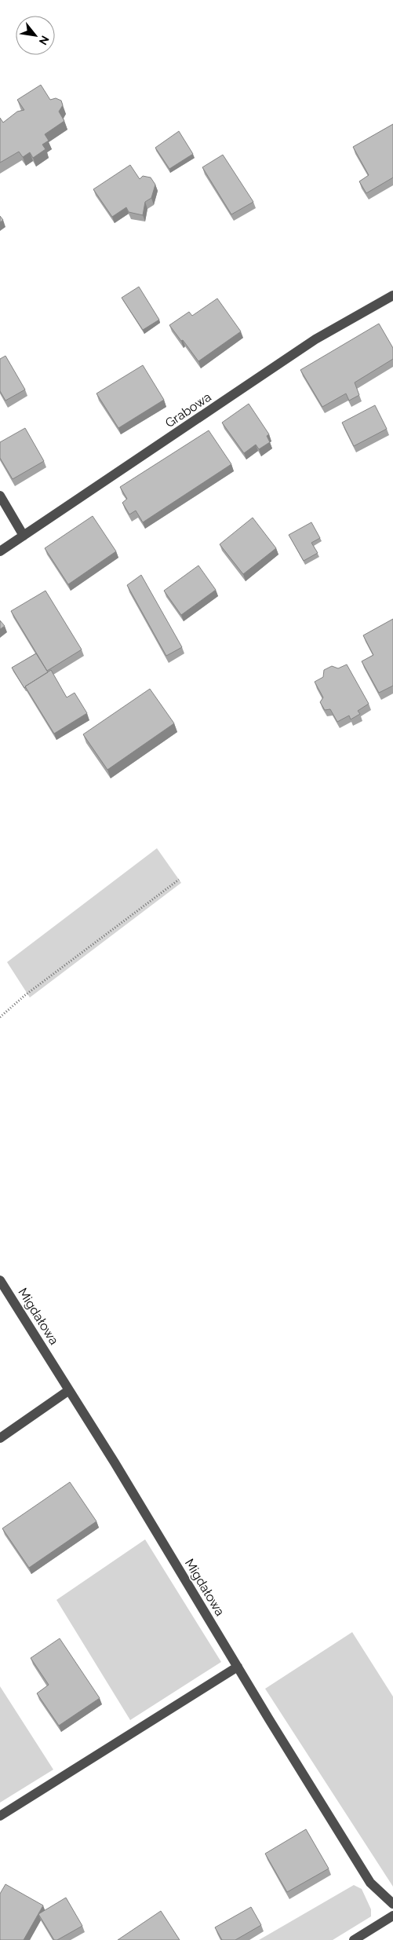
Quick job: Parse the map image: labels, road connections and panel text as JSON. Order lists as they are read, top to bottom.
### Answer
{
  "streets": {
    "street": ["Grabowa", "Migdałowa"]
  },
  "north": "bottom right"
}
